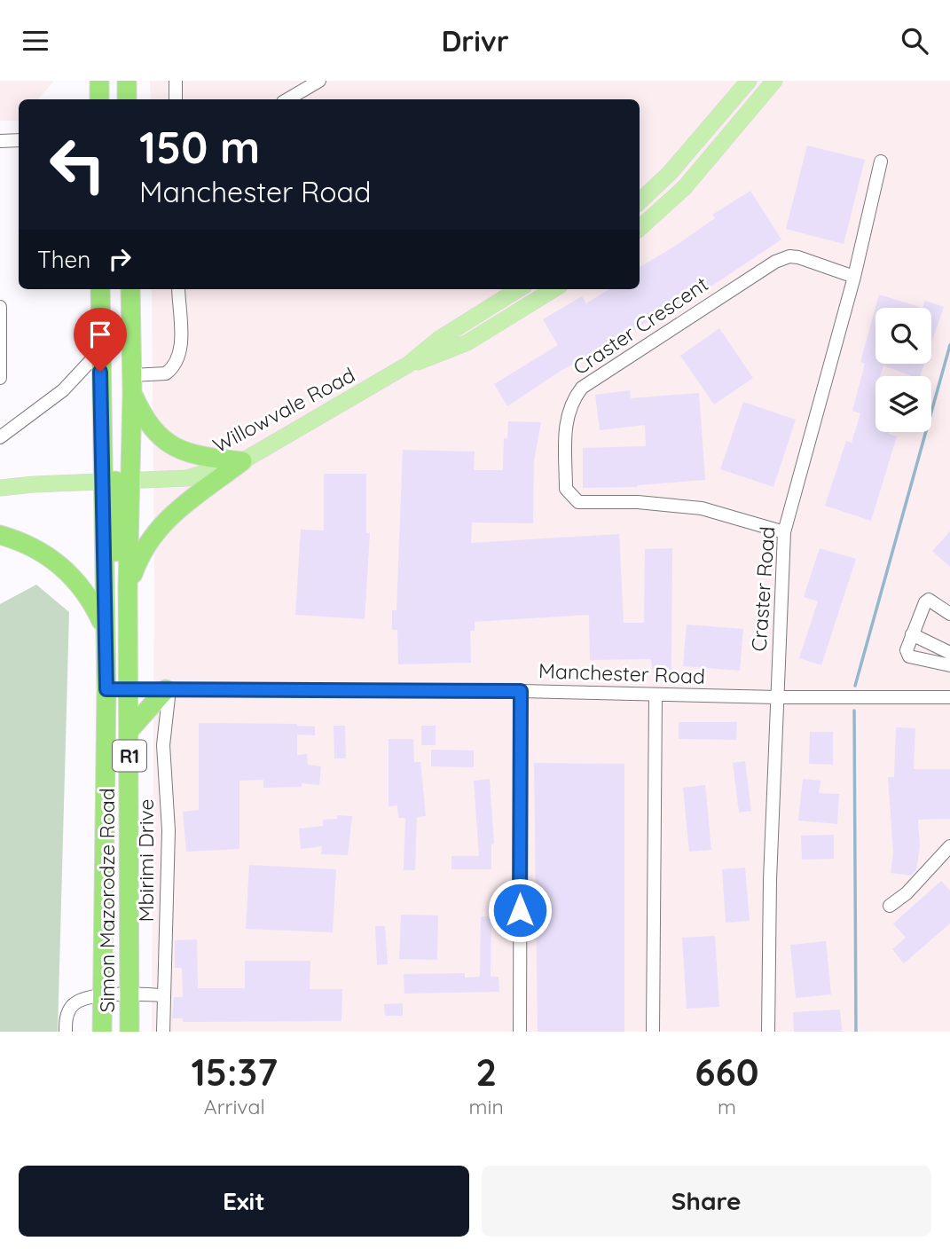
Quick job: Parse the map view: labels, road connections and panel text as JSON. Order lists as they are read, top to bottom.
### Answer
{
  "streets": {
    "highway": ["R1", "Simon Mazorodze Road"],
    "main road": ["Willowvale Road"],
    "street": [
      "Craster Crescent",
      "Craster Road",
      "Manchester Road",
      "Mbirimi Drive"
    ]
  },
  "crossings": [
    ["Craster Crescent", "Craster Road"],
    ["Willowvale Road", "Simon Mazorodze Road"],
    ["Craster Road", "Manchester Road"],
    ["Manchester Road", "Mbirimi Drive"],
    ["Manchester Road", "Simon Mazorodze Road"]
  ],
  "page": {
    "header": "Drivr",
    "turn": ["150 m", "Manchester Road"],
    "then": "Then",
    "eta": [
      "15:37",
      "Arrival",
      "2",
      "min",
      "660",
      "m"
    ],
    "buttons": ["Exit", "Share"]
  }
}
